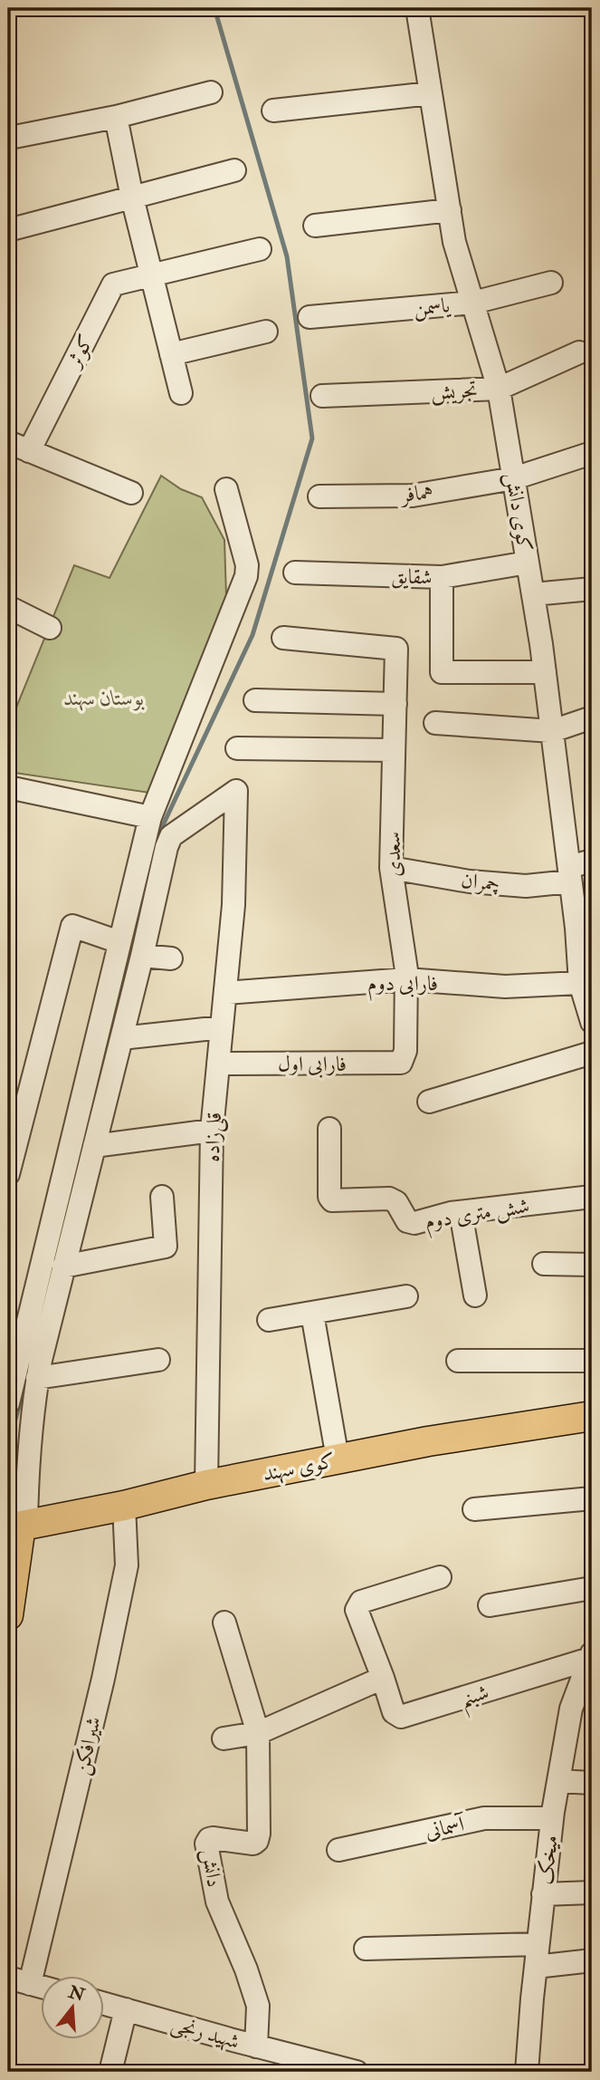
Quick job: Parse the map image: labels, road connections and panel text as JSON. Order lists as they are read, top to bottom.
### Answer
{
  "streets": {
    "main road": ["کوی سهند"],
    "street": [
      "یاسمن",
      "کوثر",
      "تجریش",
      "همافر",
      "کوی دانش",
      "شقایق",
      "سعدی",
      "چمران",
      "فارابی دوم",
      "فارابی اول",
      "قلی‌زاده",
      "شش متری دوم",
      "شبنم",
      "شیر‌افکن",
      "آسمانی",
      "میخک",
      "دانش",
      "شهید رنجی"
    ]
  },
  "crossings": [
    ["یاسمن", "کوی دانش"],
    ["تجریش", "کوی دانش"],
    ["همافر", "کوی دانش"],
    ["کوی دانش", "شقایق"],
    ["کوی دانش", "چمران"],
    ["کوی دانش", "فارابی دوم"],
    ["سعدی", "چمران"],
    ["سعدی", "فارابی دوم"],
    ["سعدی", "فارابی اول"],
    ["فارابی دوم", "قلی‌زاده"],
    ["فارابی اول", "قلی‌زاده"],
    ["قلی‌زاده", "کوی سهند"],
    ["کوی سهند", "شیر‌افکن"],
    ["شبنم", "میخک"],
    ["آسمانی", "میخک"],
    ["دانش", "شهید رنجی"]
  ],
  "parks": ["بوستان سهند"],
  "north": "top"
}
